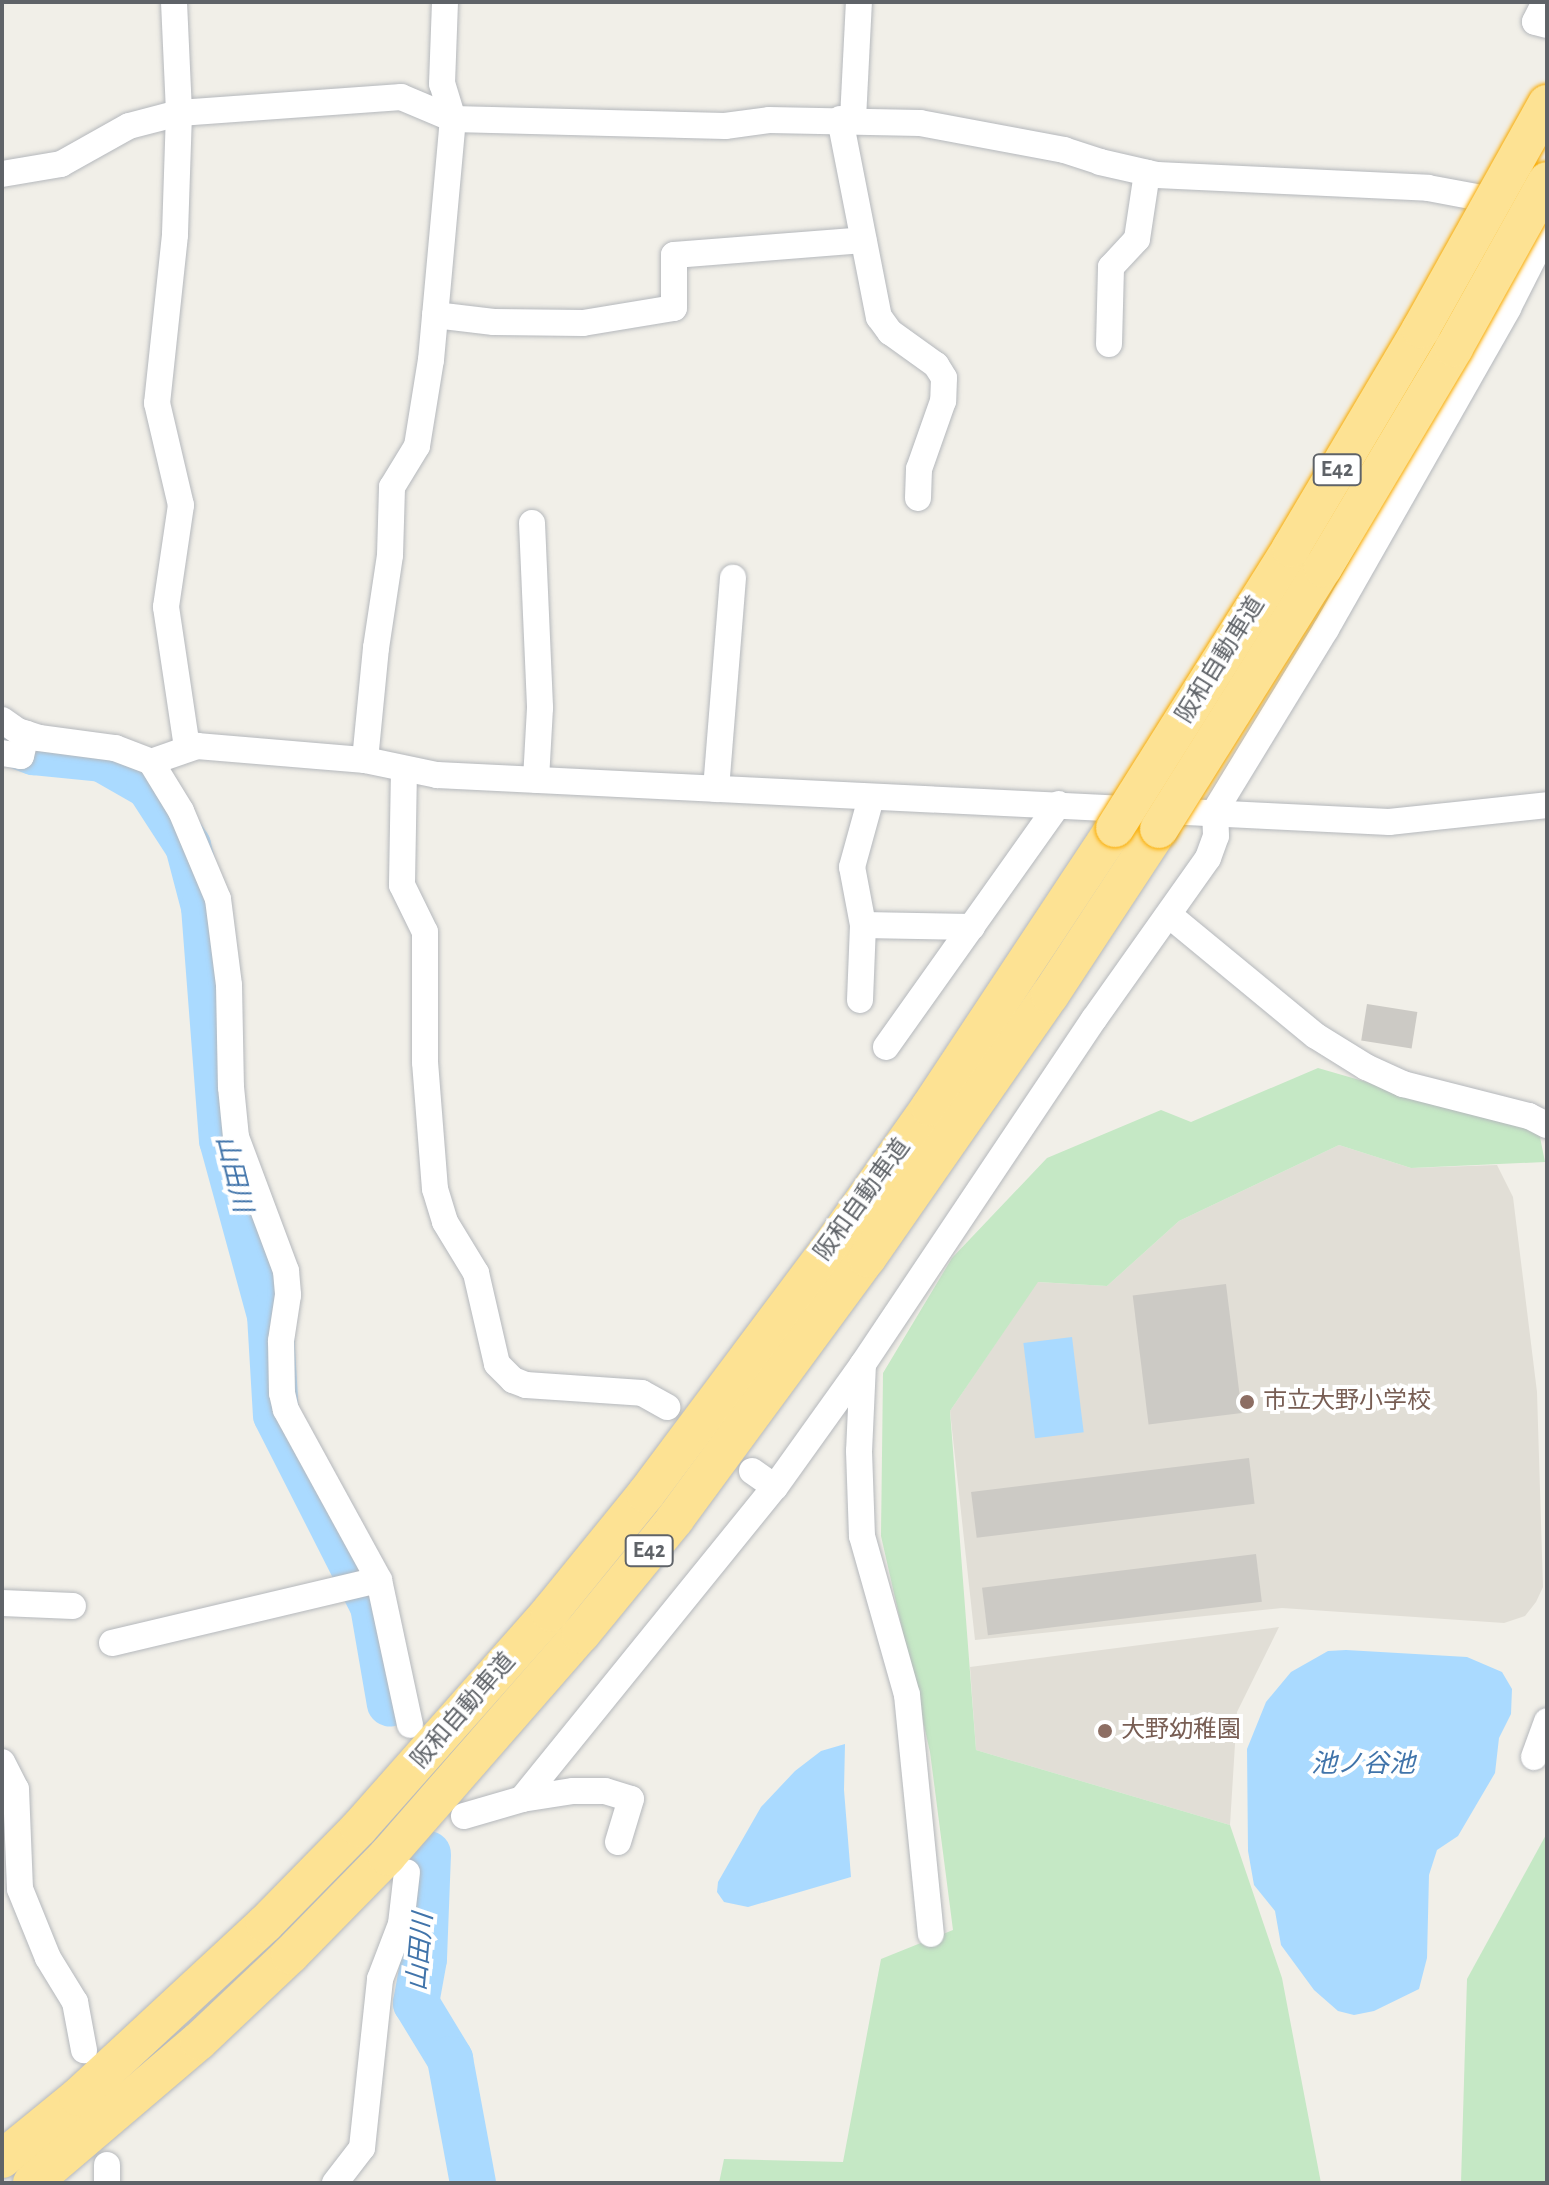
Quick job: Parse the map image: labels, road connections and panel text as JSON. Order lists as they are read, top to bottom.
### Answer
{
  "streets": {
    "highway": ["E42", "阪和自動車道"]
  },
  "water": ["山田川", "池ノ谷池"],
  "places": ["市立大野小学校", "大野幼稚園"]
}
